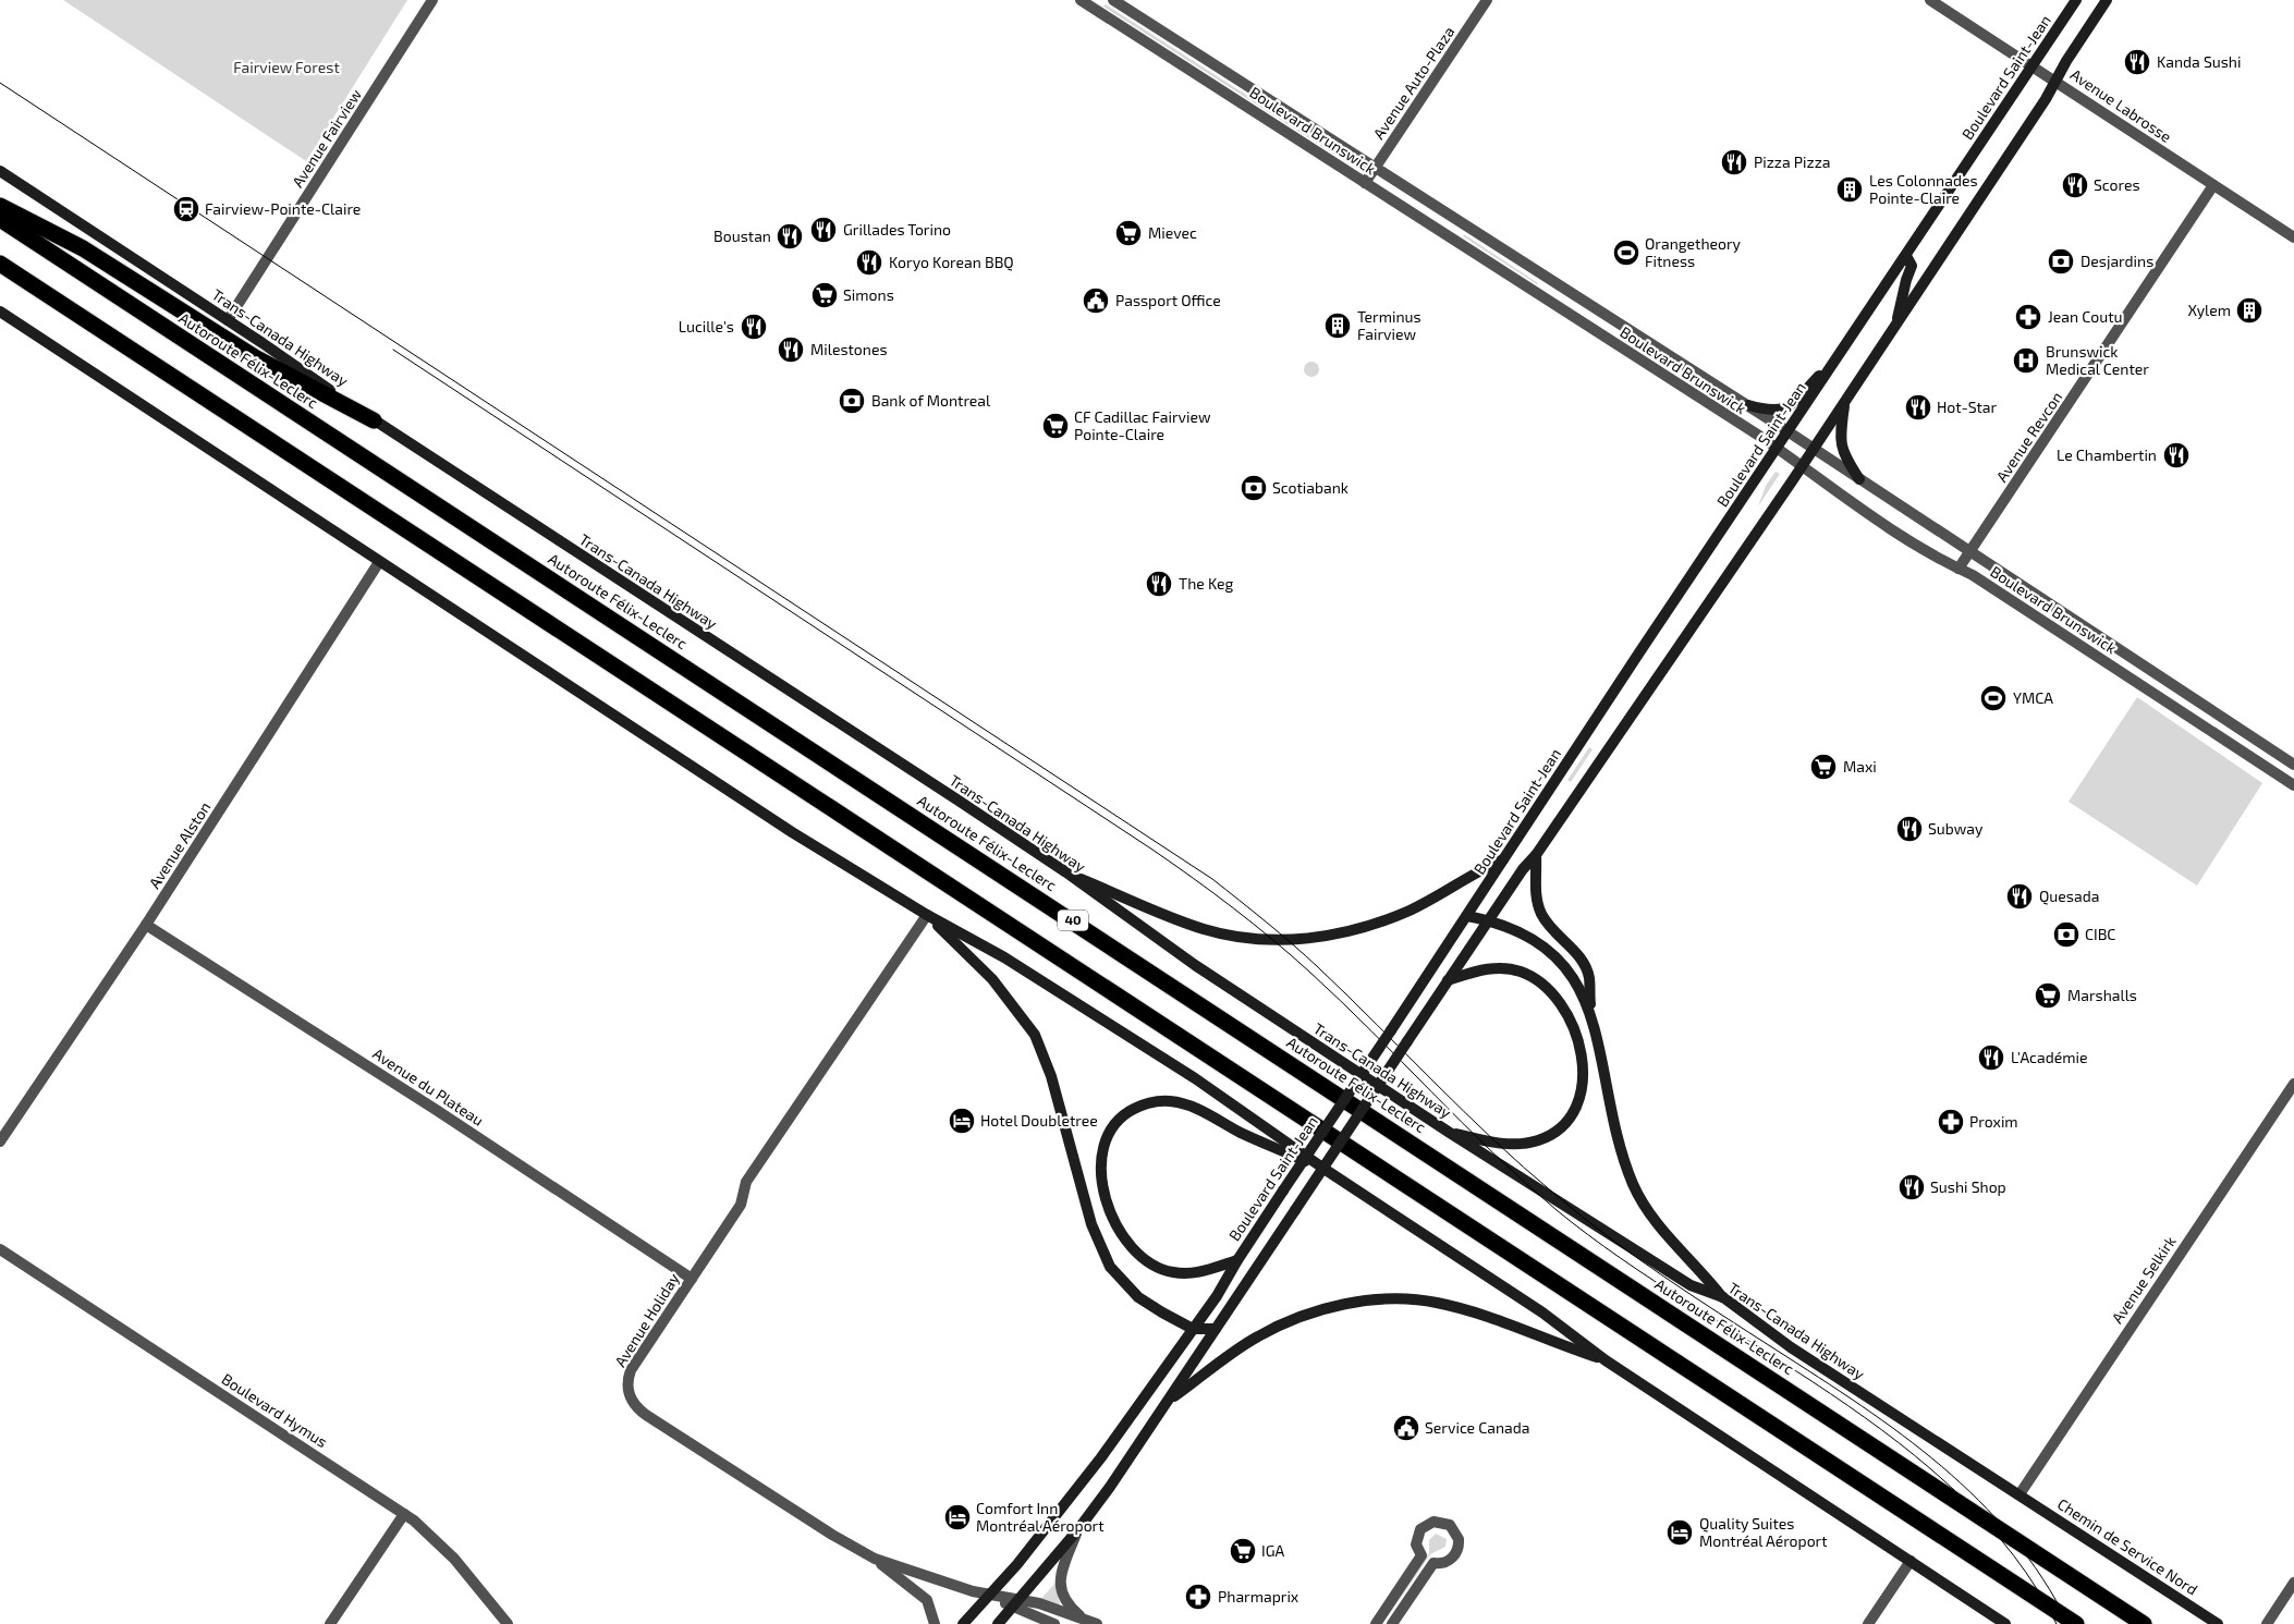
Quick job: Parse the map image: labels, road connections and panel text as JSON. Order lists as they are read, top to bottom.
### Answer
{
  "streets": {
    "highway": ["Autoroute Félix-Leclerc", "40"],
    "main road": ["Boulevard Saint-Jean", "Trans-Canada Highway", "Chemin de Service Nord"],
    "street": [
      "Avenue Auto-Plaza",
      "Avenue Labrosse",
      "Boulevard Brunswick",
      "Avenue Fairview",
      "Avenue Revcon",
      "Avenue Alston",
      "Avenue du Plateau",
      "Avenue Selkirk",
      "Avenue Holiday",
      "Boulevard Hymus"
    ]
  },
  "crossings": [
    ["Boulevard Saint-Jean", "Avenue Labrosse"],
    ["Boulevard Saint-Jean", "Boulevard Brunswick"],
    ["Boulevard Saint-Jean", "Avenue Holiday"],
    ["Avenue Auto-Plaza", "Boulevard Brunswick"],
    ["Avenue Labrosse", "Avenue Revcon"],
    ["Boulevard Brunswick", "Avenue Revcon"],
    ["Avenue Fairview", "Trans-Canada Highway"],
    ["Trans-Canada Highway", "Avenue Selkirk"],
    ["Trans-Canada Highway", "Chemin de Service Nord"],
    ["Avenue Alston", "Avenue du Plateau"],
    ["Avenue du Plateau", "Avenue Holiday"],
    ["Avenue Selkirk", "Chemin de Service Nord"]
  ],
  "parks": ["Fairview Forest"],
  "places": {
    "restaurant": [
      "Kanda Sushi",
      "Pizza Pizza",
      "Scores",
      "Grillades Torino",
      "Boustan",
      "Koryo Korean BBQ",
      "Lucille's",
      "Milestones",
      "Hot-Star",
      "Le Chambertin",
      "The Keg",
      "Subway",
      "Quesada",
      "L'Académie",
      "Sushi Shop"
    ],
    "building": ["Les Colonnades Pointe-Claire", "Xylem", "Terminus Fairview"],
    "station": ["Fairview-Pointe-Claire"],
    "supermarket": [
      "Mievec",
      "Simons",
      "CF Cadillac Fairview Pointe-Claire",
      "Maxi",
      "Marshalls",
      "IGA"
    ],
    "sports": ["Orangetheory Fitness", "YMCA"],
    "bank": [
      "Desjardins",
      "Bank of Montreal",
      "Scotiabank",
      "CIBC"
    ],
    "public building": ["Passport Office", "Service Canada"],
    "pharmacy": ["Jean Coutu", "Proxim", "Pharmaprix"],
    "hospital": ["Brunswick Medical Center"],
    "hotel": ["Hotel Doubletree", "Comfort Inn Montréal Aéroport", "Quality Suites Montréal Aéroport"]
  }
}
